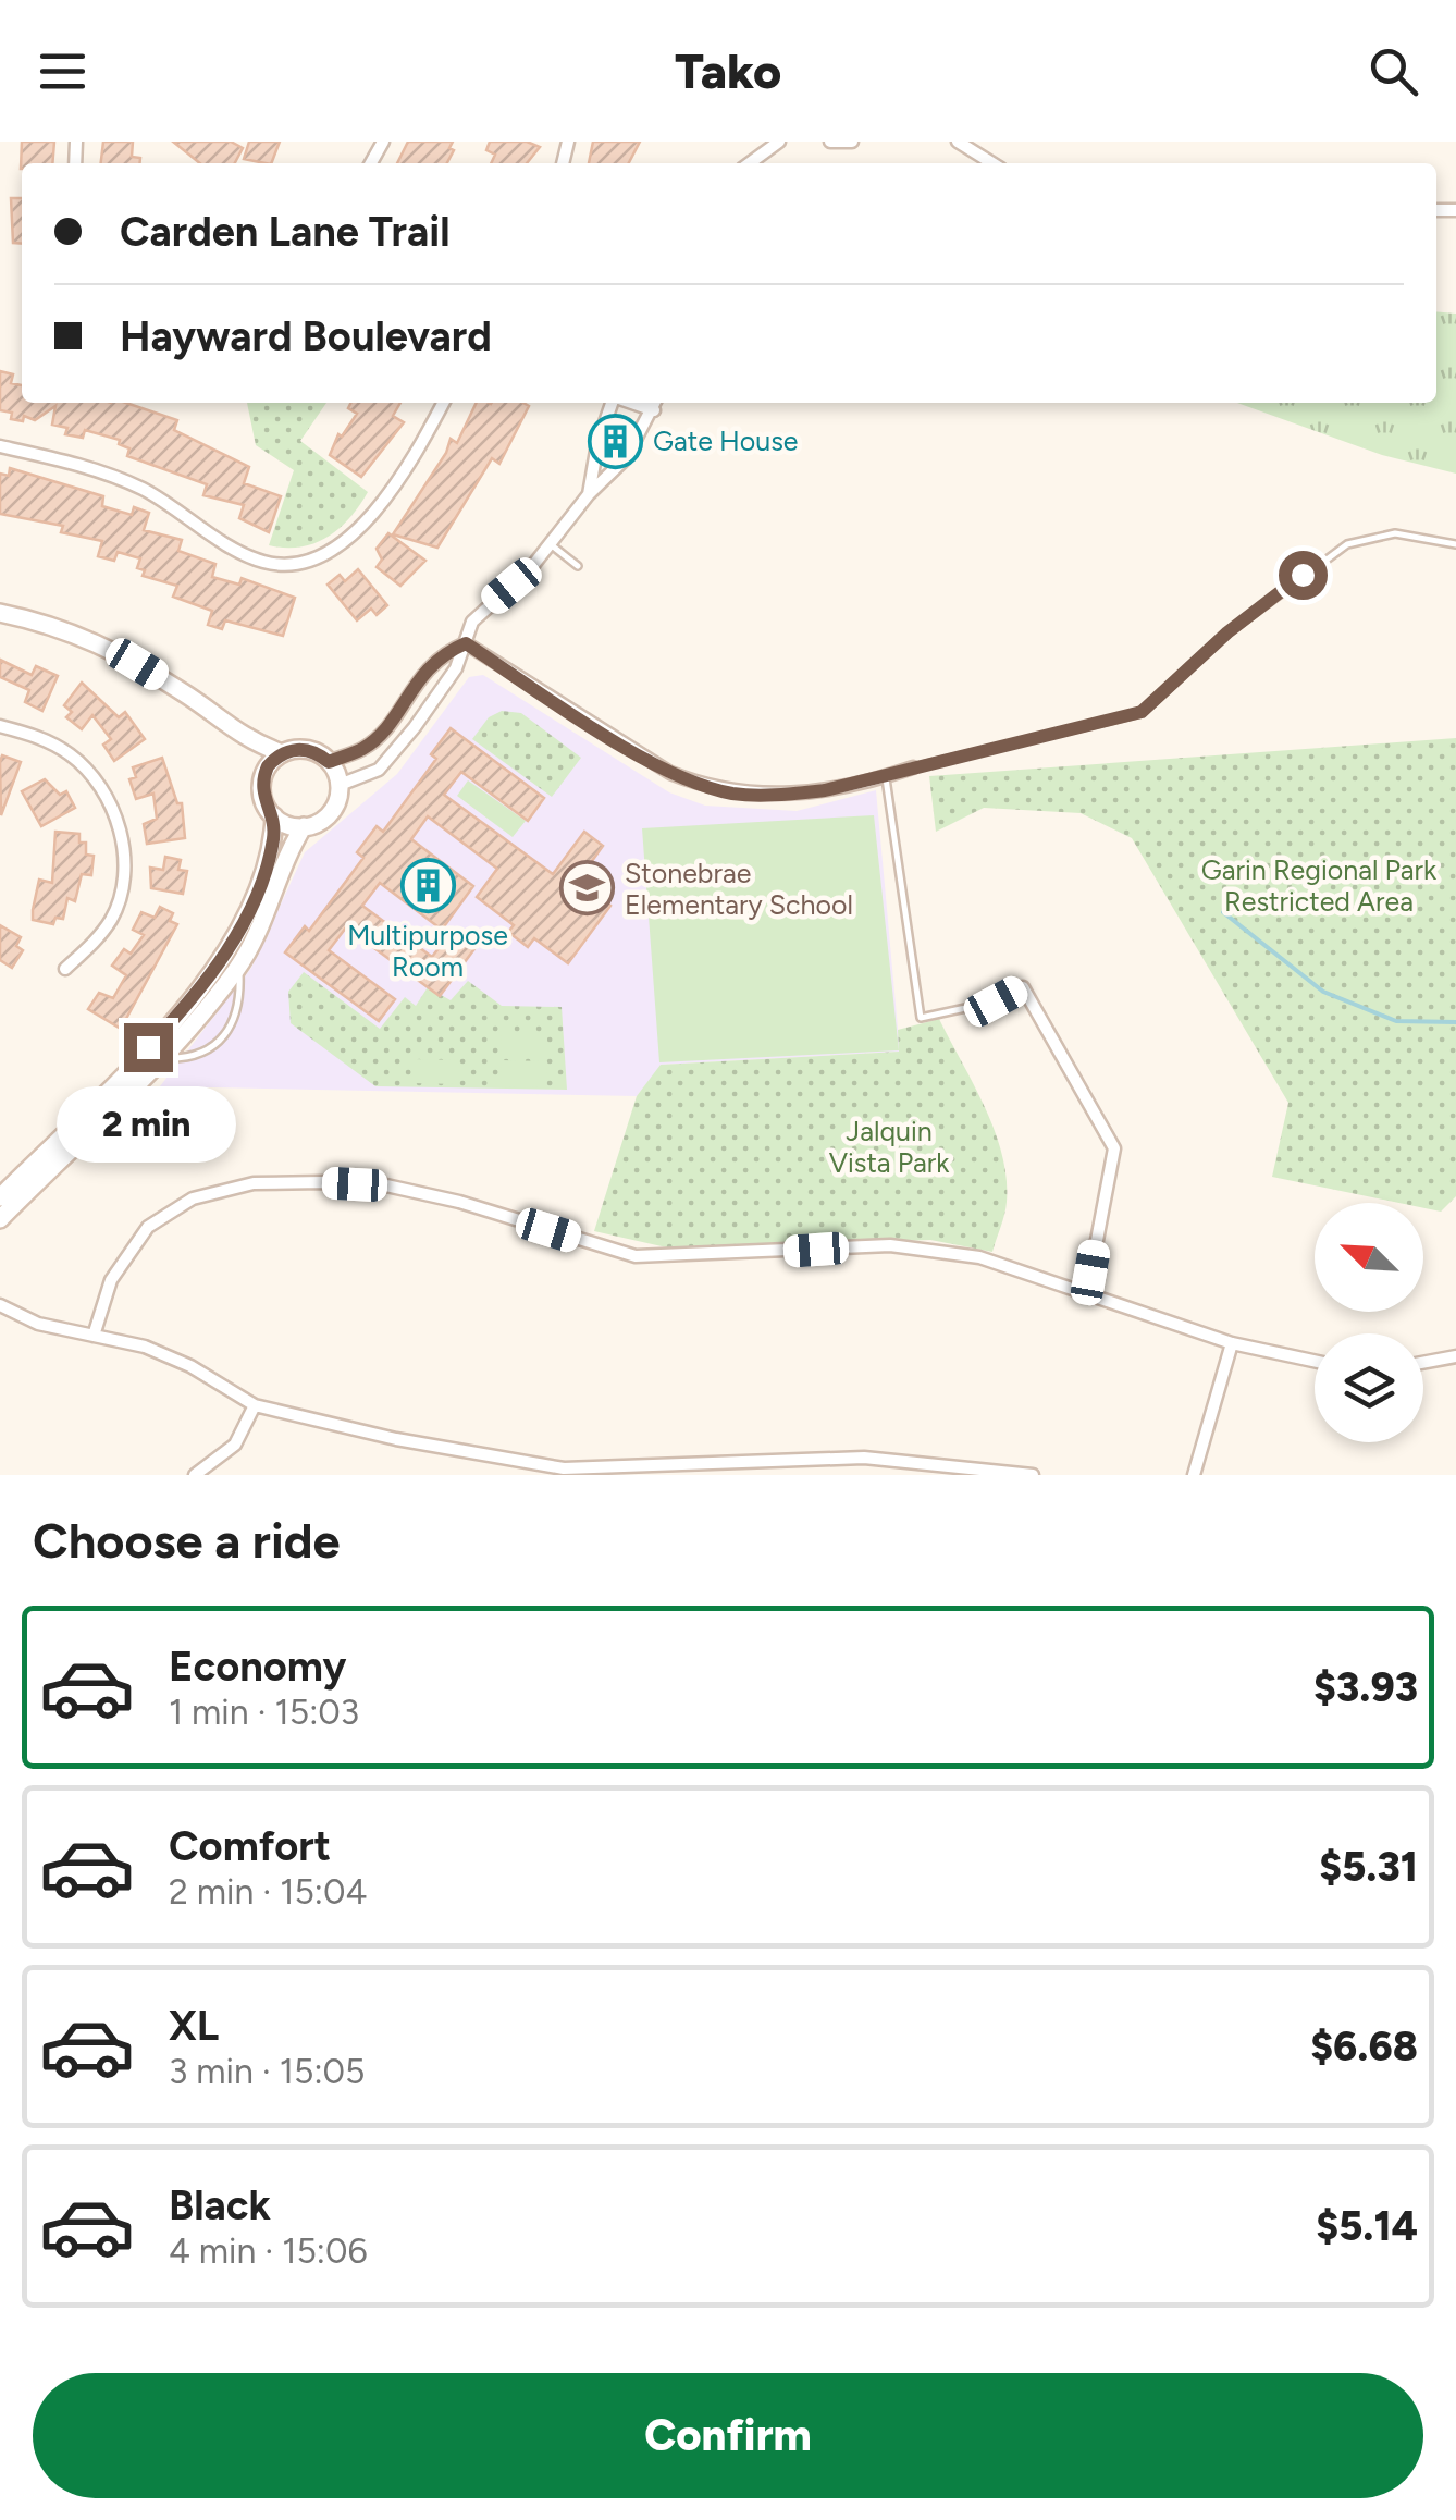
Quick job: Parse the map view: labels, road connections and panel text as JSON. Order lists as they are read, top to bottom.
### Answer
{
  "parks": ["Garin Regional Park Restricted Area", "Jalquin Vista Park"],
  "places": {
    "building": ["Gate House", "Multipurpose Room"],
    "school or university": ["Stonebrae Elementary School"]
  },
  "north": "top left",
  "page": {
    "header": "Tako",
    "banner": ["Carden Lane Trail", "Hayward Boulevard"],
    "bubble": "2 min",
    "heading": "Choose a ride",
    "list": [
      {
        "name": "Economy",
        "note": "1 min · 15:03",
        "value": "$3.93"
      },
      {
        "name": "Comfort",
        "note": "2 min · 15:04",
        "value": "$5.31"
      },
      {
        "name": "XL",
        "note": "3 min · 15:05",
        "value": "$6.68"
      },
      {
        "name": "Black",
        "note": "4 min · 15:06",
        "value": "$5.14"
      }
    ],
    "buttons": "Confirm"
  }
}
